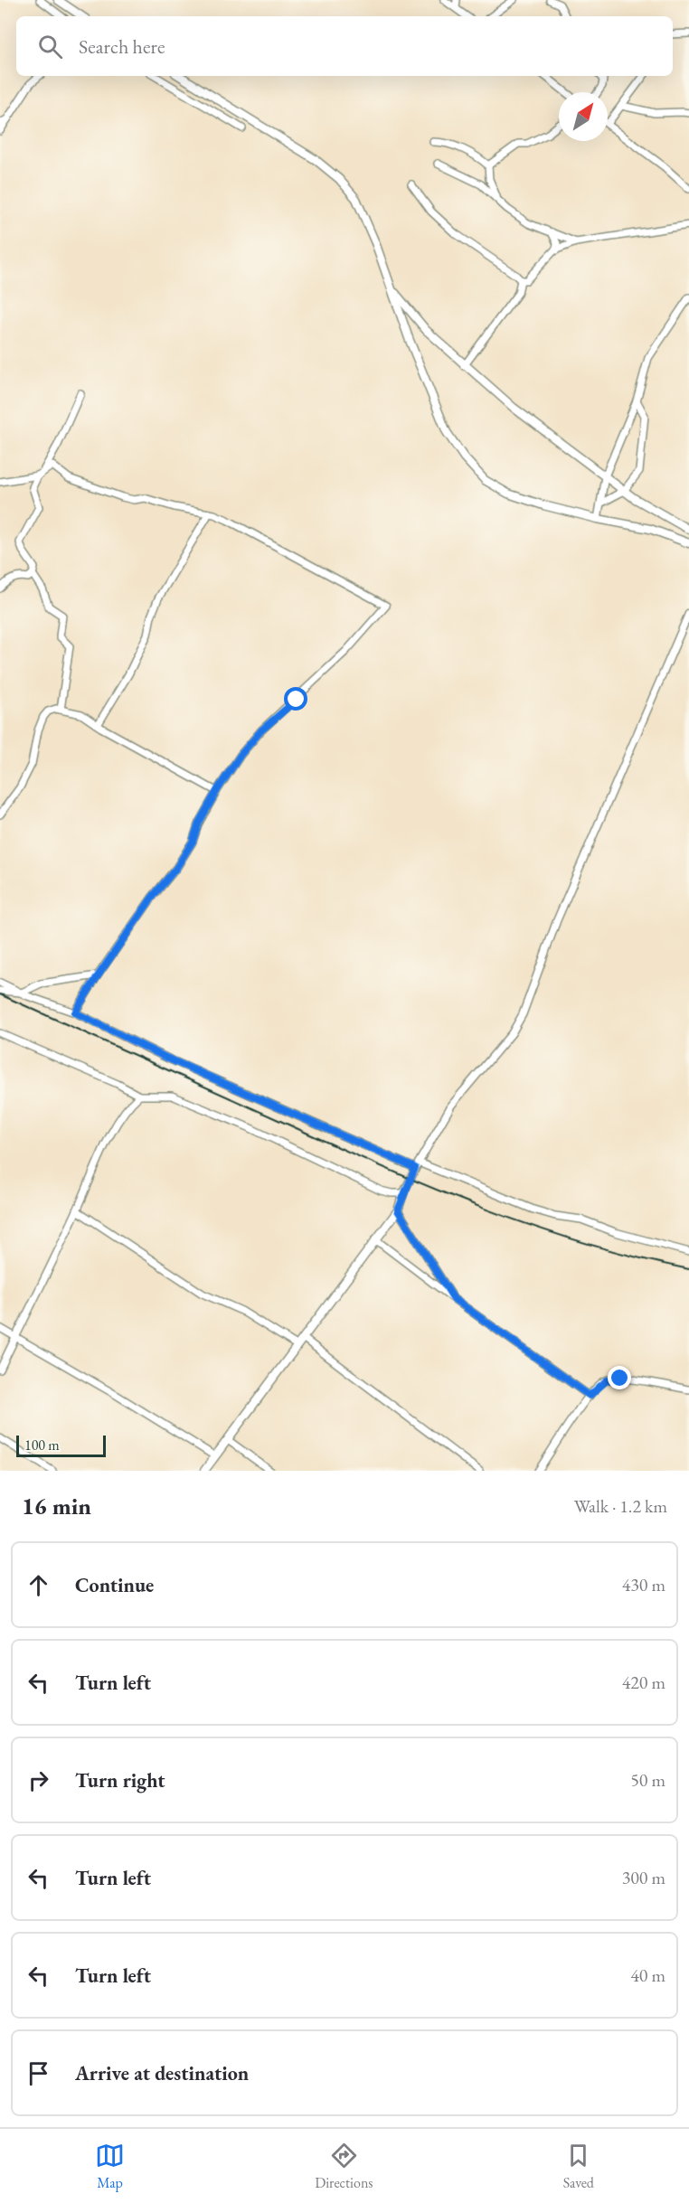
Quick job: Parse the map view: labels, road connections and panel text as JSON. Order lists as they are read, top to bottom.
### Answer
{
  "scale_bar": "100 m",
  "north": "top right",
  "page": {
    "search": "Search here",
    "scale": "100 m",
    "heading": ["16 min", "Walk · 1.2 km"],
    "list": [
      ["Continue", "430 m"],
      ["Turn left", "420 m"],
      ["Turn right", "50 m"],
      ["Turn left", "300 m"],
      ["Turn left", "40 m"],
      "Arrive at destination"
    ],
    "nav": ["Map", "Directions", "Saved"]
  }
}
